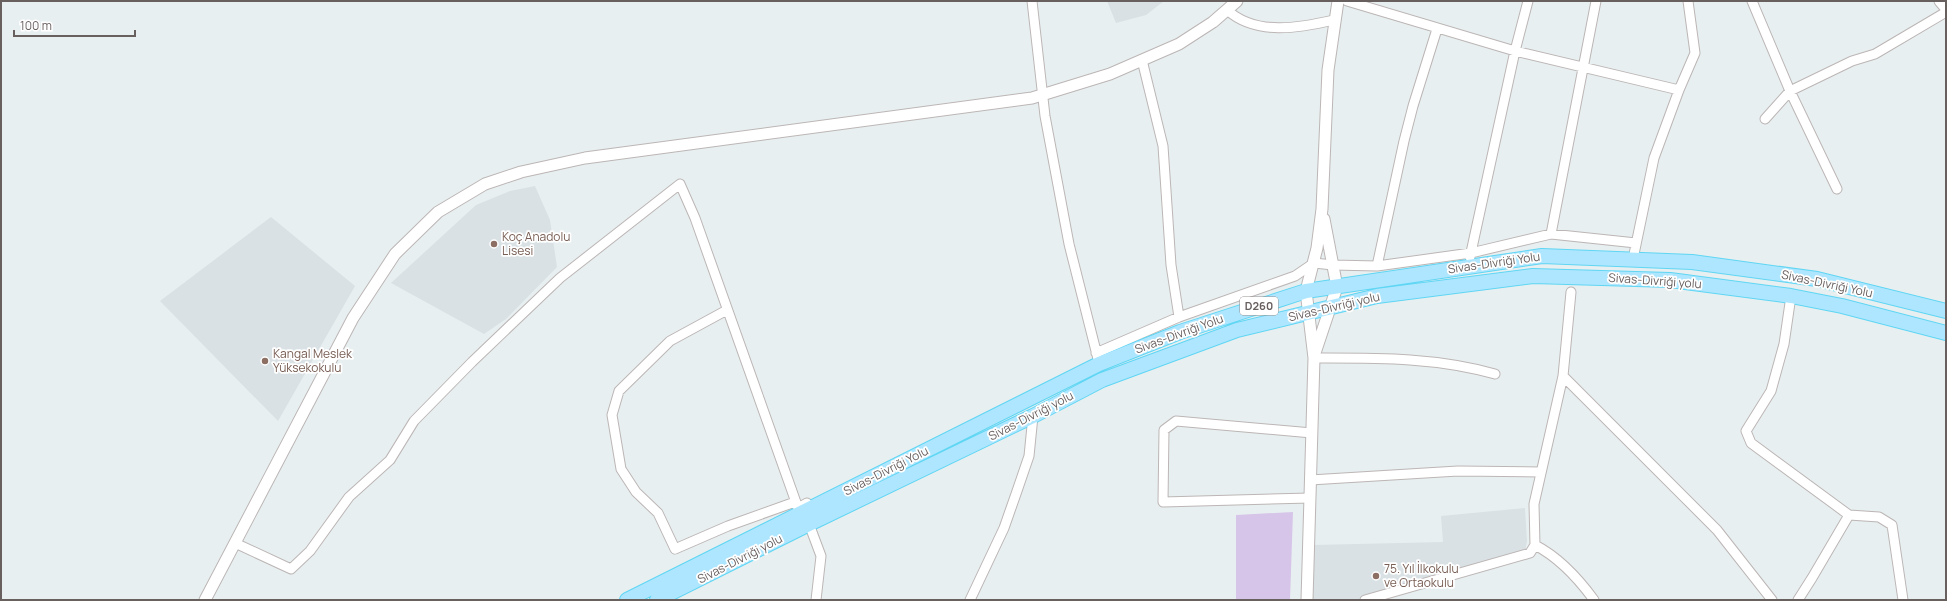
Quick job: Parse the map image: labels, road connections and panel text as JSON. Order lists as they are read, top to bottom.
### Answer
{
  "streets": {
    "main road": ["Sivas-Divriği Yolu", "Sivas-Divriği yolu", "D260"]
  },
  "places": ["Koç Anadolu Lisesi", "Kangal Meslek Yüksekokulu", "75. Yıl İlkokulu ve Ortaokulu"],
  "scale_bar": "100 m"
}
